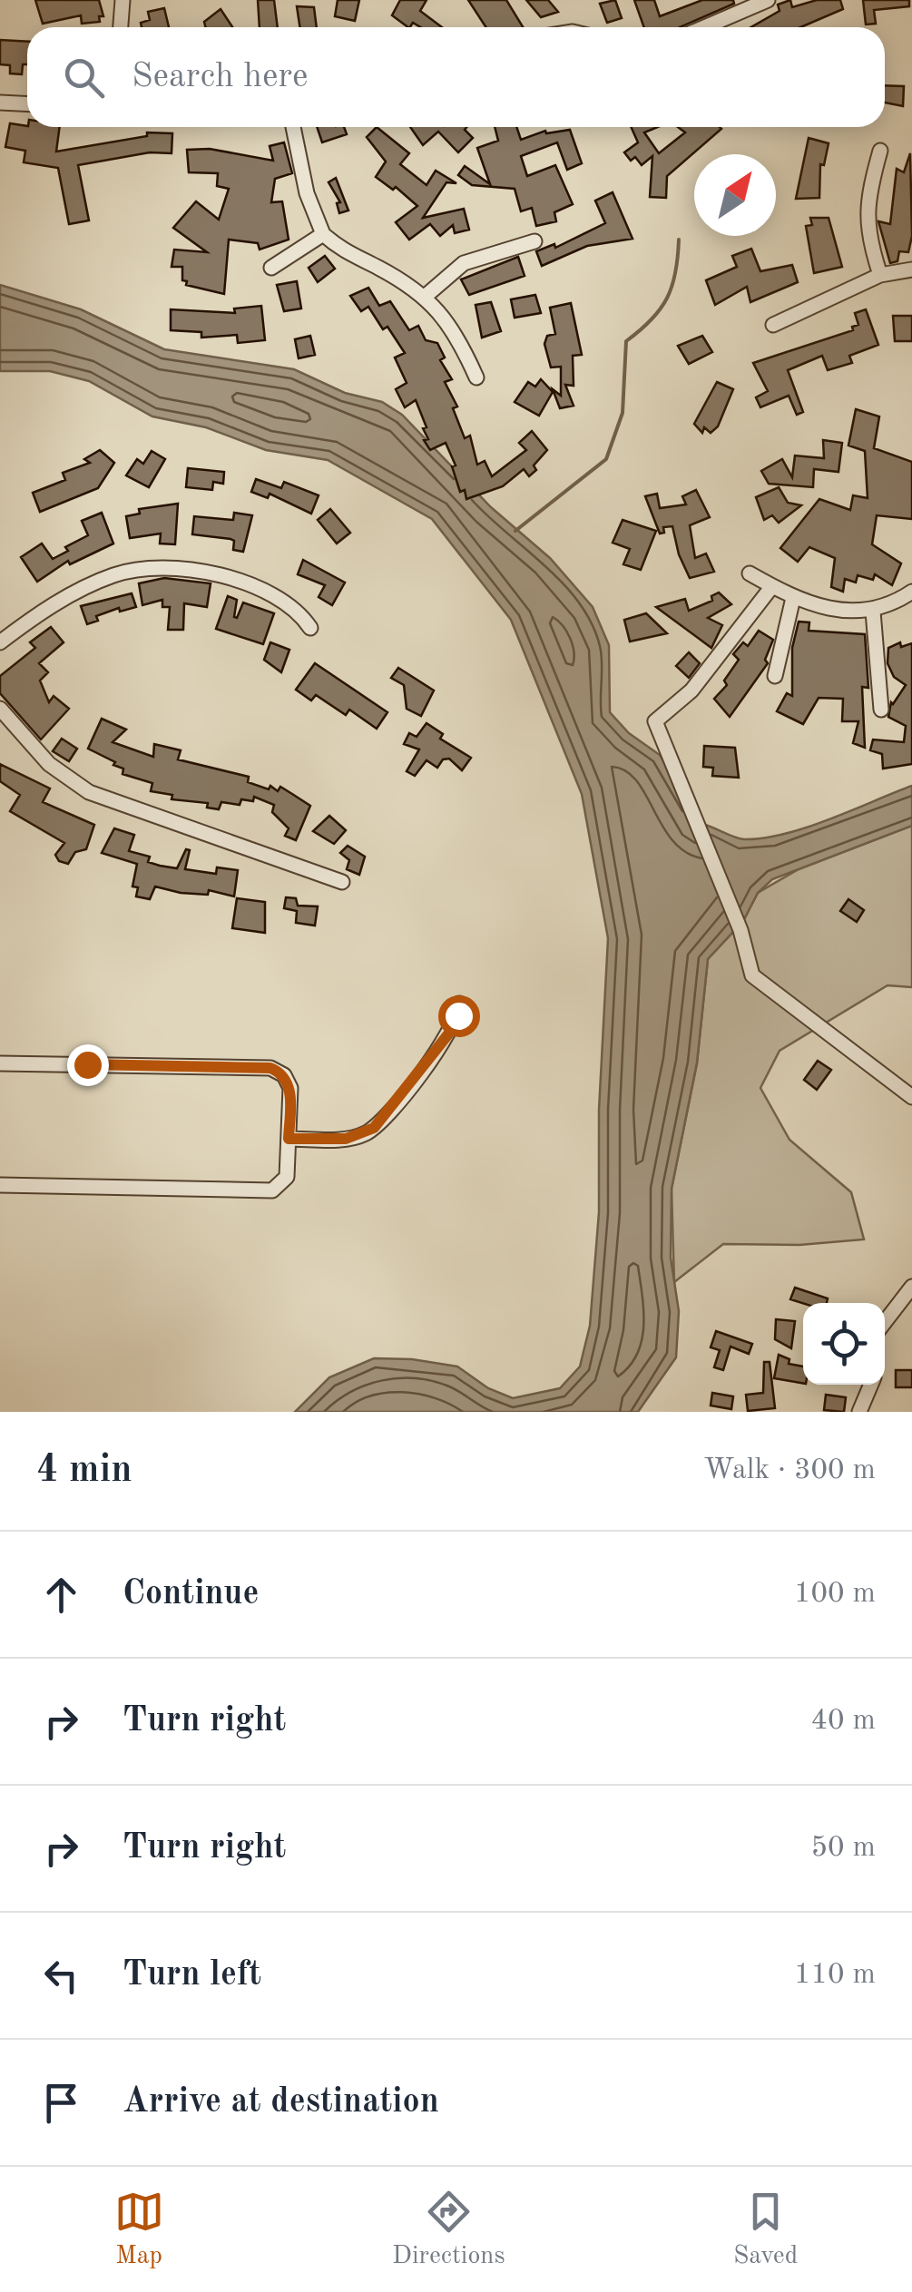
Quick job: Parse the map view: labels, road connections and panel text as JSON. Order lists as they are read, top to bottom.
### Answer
{
  "north": "top right",
  "page": {
    "search": "Search here",
    "heading": ["4 min", "Walk · 300 m"],
    "list": [
      ["Continue", "100 m"],
      ["Turn right", "40 m"],
      ["Turn right", "50 m"],
      ["Turn left", "110 m"],
      "Arrive at destination"
    ],
    "nav": ["Map", "Directions", "Saved"]
  }
}
